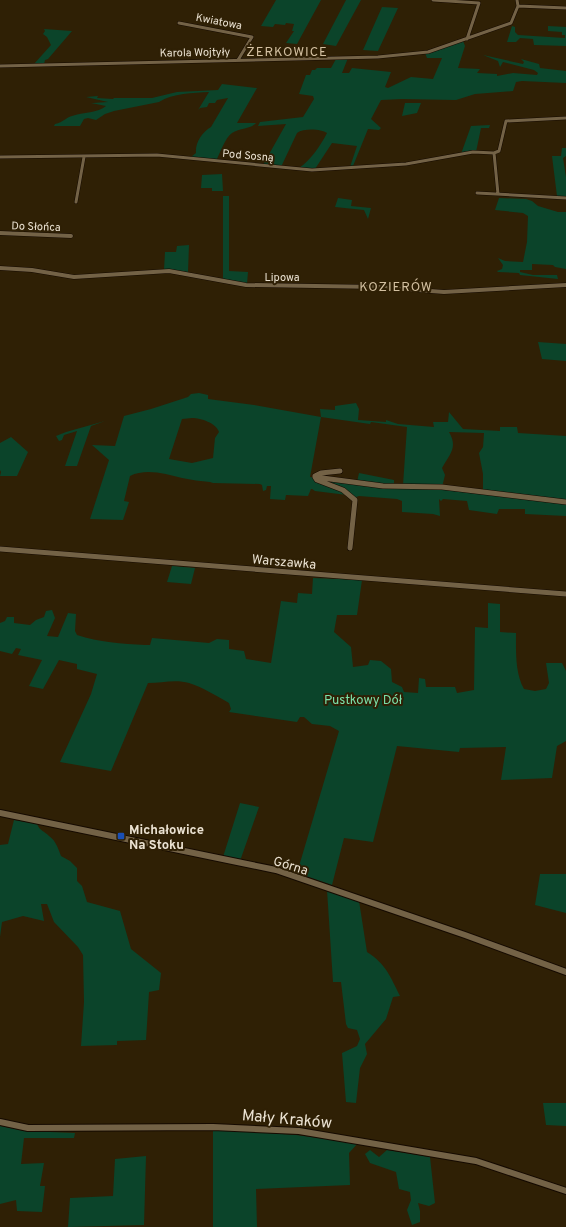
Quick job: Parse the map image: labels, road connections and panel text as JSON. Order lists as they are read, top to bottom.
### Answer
{
  "streets": {
    "street": [
      "Kwiatowa",
      "Karola Wojtyły",
      "Pod Sosną",
      "Do Słońca",
      "Lipowa",
      "Warszawka",
      "Górna",
      "Mały Kraków"
    ]
  },
  "crossings": [
    ["Kwiatowa", "Karola Wojtyły"]
  ],
  "districts": ["ŻERKOWICE", "KOZIERÓW"],
  "parks": ["Pustkowy Dół"],
  "places": {
    "transit": ["Michałowice Na Stoku"]
  }
}
